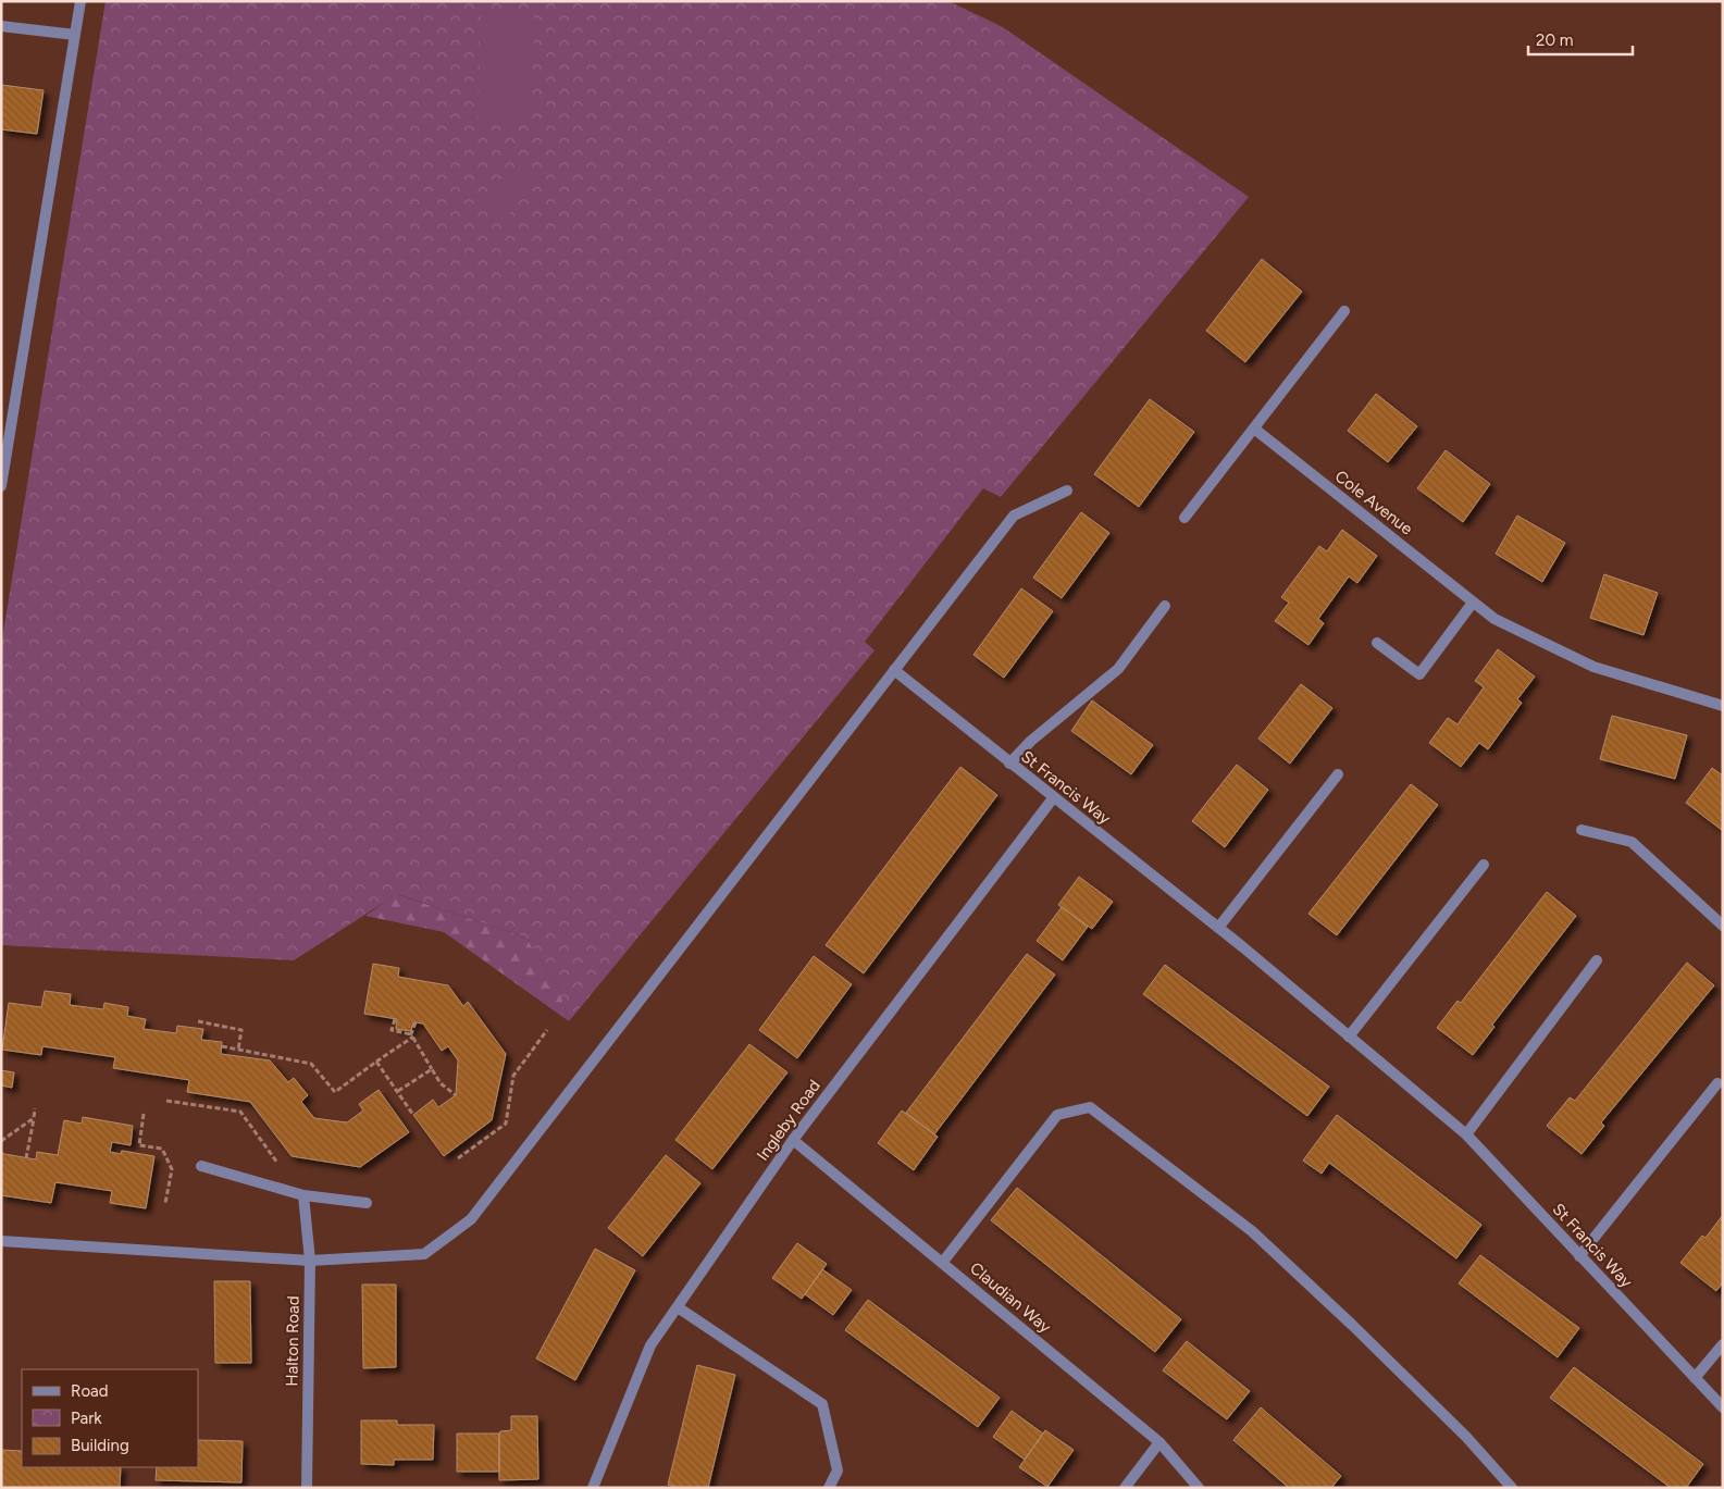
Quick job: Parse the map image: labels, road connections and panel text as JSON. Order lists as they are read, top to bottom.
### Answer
{
  "streets": {
    "street": [
      "Cole Avenue",
      "St Francis Way",
      "Ingleby Road",
      "Claudian Way",
      "Halton Road"
    ]
  },
  "crossings": [
    ["St Francis Way", "Ingleby Road"],
    ["Ingleby Road", "Claudian Way"]
  ],
  "legend": ["Road", "Park", "Building"],
  "scale_bar": "20 m"
}
